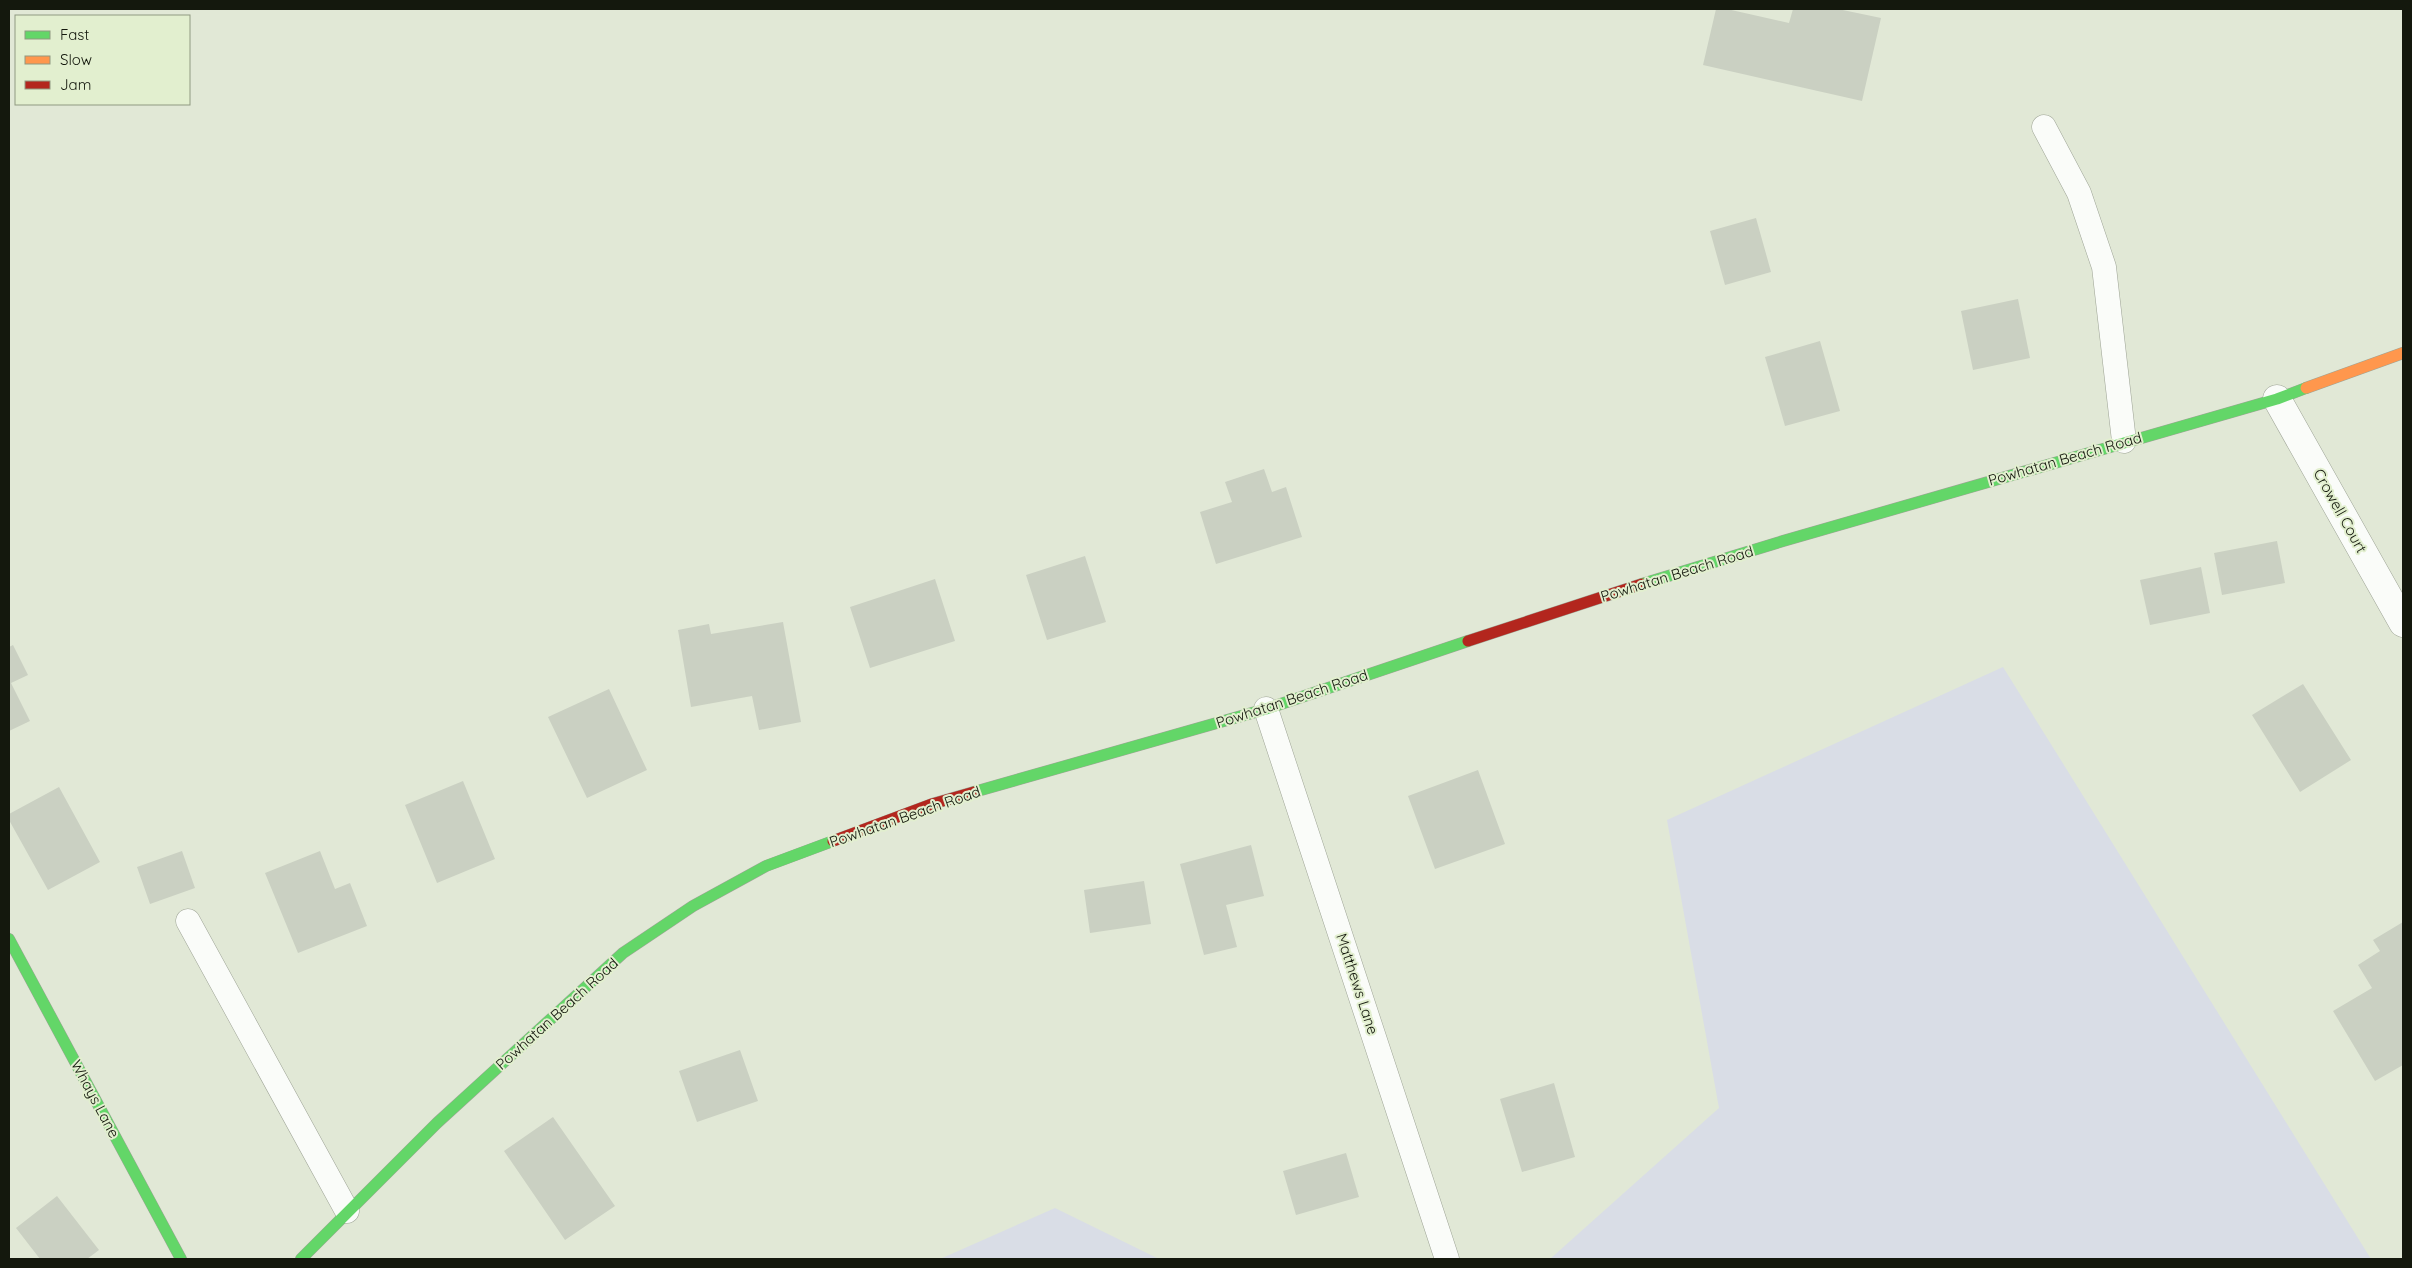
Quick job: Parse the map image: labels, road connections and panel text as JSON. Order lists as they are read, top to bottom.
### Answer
{
  "streets": {
    "street": ["Powhatan Beach Road", "Crowell Court", "Whays Lane"],
    "lane": ["Matthews Lane"]
  },
  "crossings": [
    ["Powhatan Beach Road", "Crowell Court"],
    ["Powhatan Beach Road", "Matthews Lane"]
  ],
  "legend": ["Fast", "Slow", "Jam"]
}
